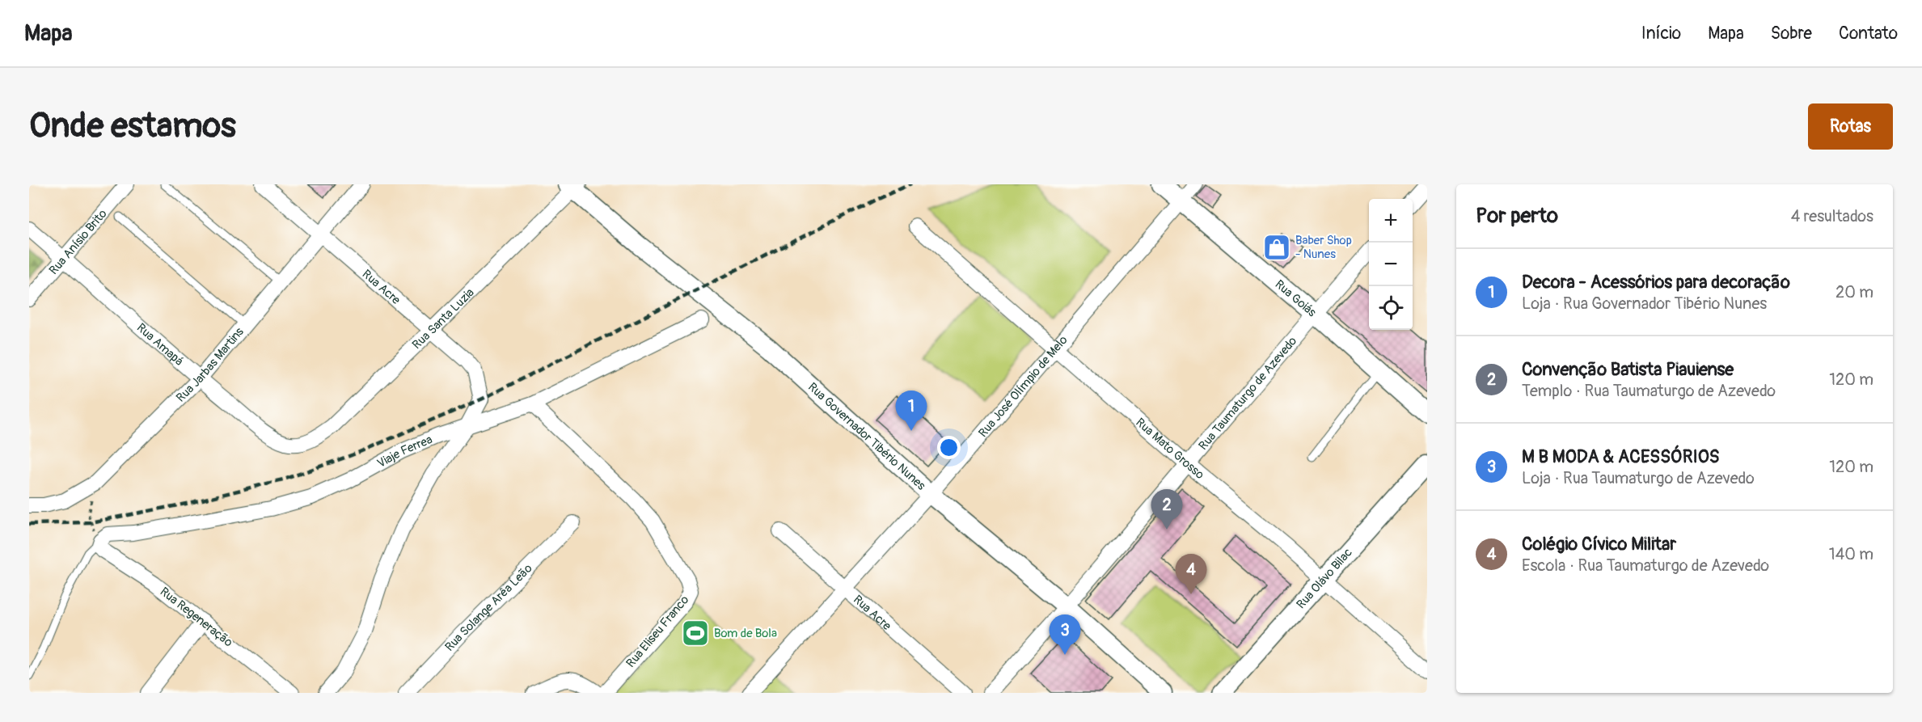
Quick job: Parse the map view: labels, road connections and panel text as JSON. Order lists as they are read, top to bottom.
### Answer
{
  "streets": {
    "street": [
      "Rua Anísio Brito",
      "Rua Acre",
      "Rua Goiás",
      "Rua Santa Luzia",
      "Rua Amapá",
      "Rua Jarbas Martins",
      "Rua José Olímpio de Melo",
      "Rua Taumaturgo de Azevedo",
      "Rua Governador Tibério Nunes",
      "Rua Mato Grosso",
      "Viaje Ferrea",
      "Rua Olávo Bilac",
      "Rua Solange Arêa Leão",
      "Rua Regeneração",
      "Rua Eliseu Franco"
    ]
  },
  "crossings": [
    ["Rua Anísio Brito", "Rua Amapá"],
    ["Rua Acre", "Rua Santa Luzia"],
    ["Rua Acre", "Rua Jarbas Martins"],
    ["Rua Acre", "Rua José Olímpio de Melo"],
    ["Rua Acre", "Viaje Ferrea"],
    ["Rua Goiás", "Rua José Olímpio de Melo"],
    ["Rua Goiás", "Rua Taumaturgo de Azevedo"],
    ["Rua Santa Luzia", "Rua Amapá"],
    ["Rua Santa Luzia", "Rua Governador Tibério Nunes"],
    ["Rua Amapá", "Rua Jarbas Martins"],
    ["Rua José Olímpio de Melo", "Rua Governador Tibério Nunes"],
    ["Rua José Olímpio de Melo", "Rua Mato Grosso"],
    ["Rua Taumaturgo de Azevedo", "Rua Governador Tibério Nunes"],
    ["Rua Taumaturgo de Azevedo", "Rua Mato Grosso"],
    ["Rua Mato Grosso", "Rua Olávo Bilac"],
    ["Viaje Ferrea", "Rua Regeneração"],
    ["Viaje Ferrea", "Rua Eliseu Franco"]
  ],
  "places": {
    "shop": ["Baber Shop - Nunes"],
    "sports": ["Bom de Bola"]
  },
  "page": {
    "header": "Mapa",
    "nav": [
      "Início",
      "Mapa",
      "Sobre",
      "Contato"
    ],
    "buttons": "Rotas",
    "title": "Onde estamos",
    "heading": ["Por perto", "4 resultados"],
    "map_buttons": ["+", "−"],
    "list": [
      {
        "mark": "1",
        "name": "Decora - Acessórios para decoração",
        "note": "Loja · Rua Governador Tibério Nunes",
        "value": "20 m"
      },
      {
        "mark": "2",
        "name": "Convenção Batista Piauiense",
        "note": "Templo · Rua Taumaturgo de Azevedo",
        "value": "120 m"
      },
      {
        "mark": "3",
        "name": "M B MODA & ACESSÓRIOS",
        "note": "Loja · Rua Taumaturgo de Azevedo",
        "value": "120 m"
      },
      {
        "mark": "4",
        "name": "Colégio Cívico Militar",
        "note": "Escola · Rua Taumaturgo de Azevedo",
        "value": "140 m"
      }
    ],
    "pins": [
      "1",
      "2",
      "4",
      "3"
    ]
  }
}
